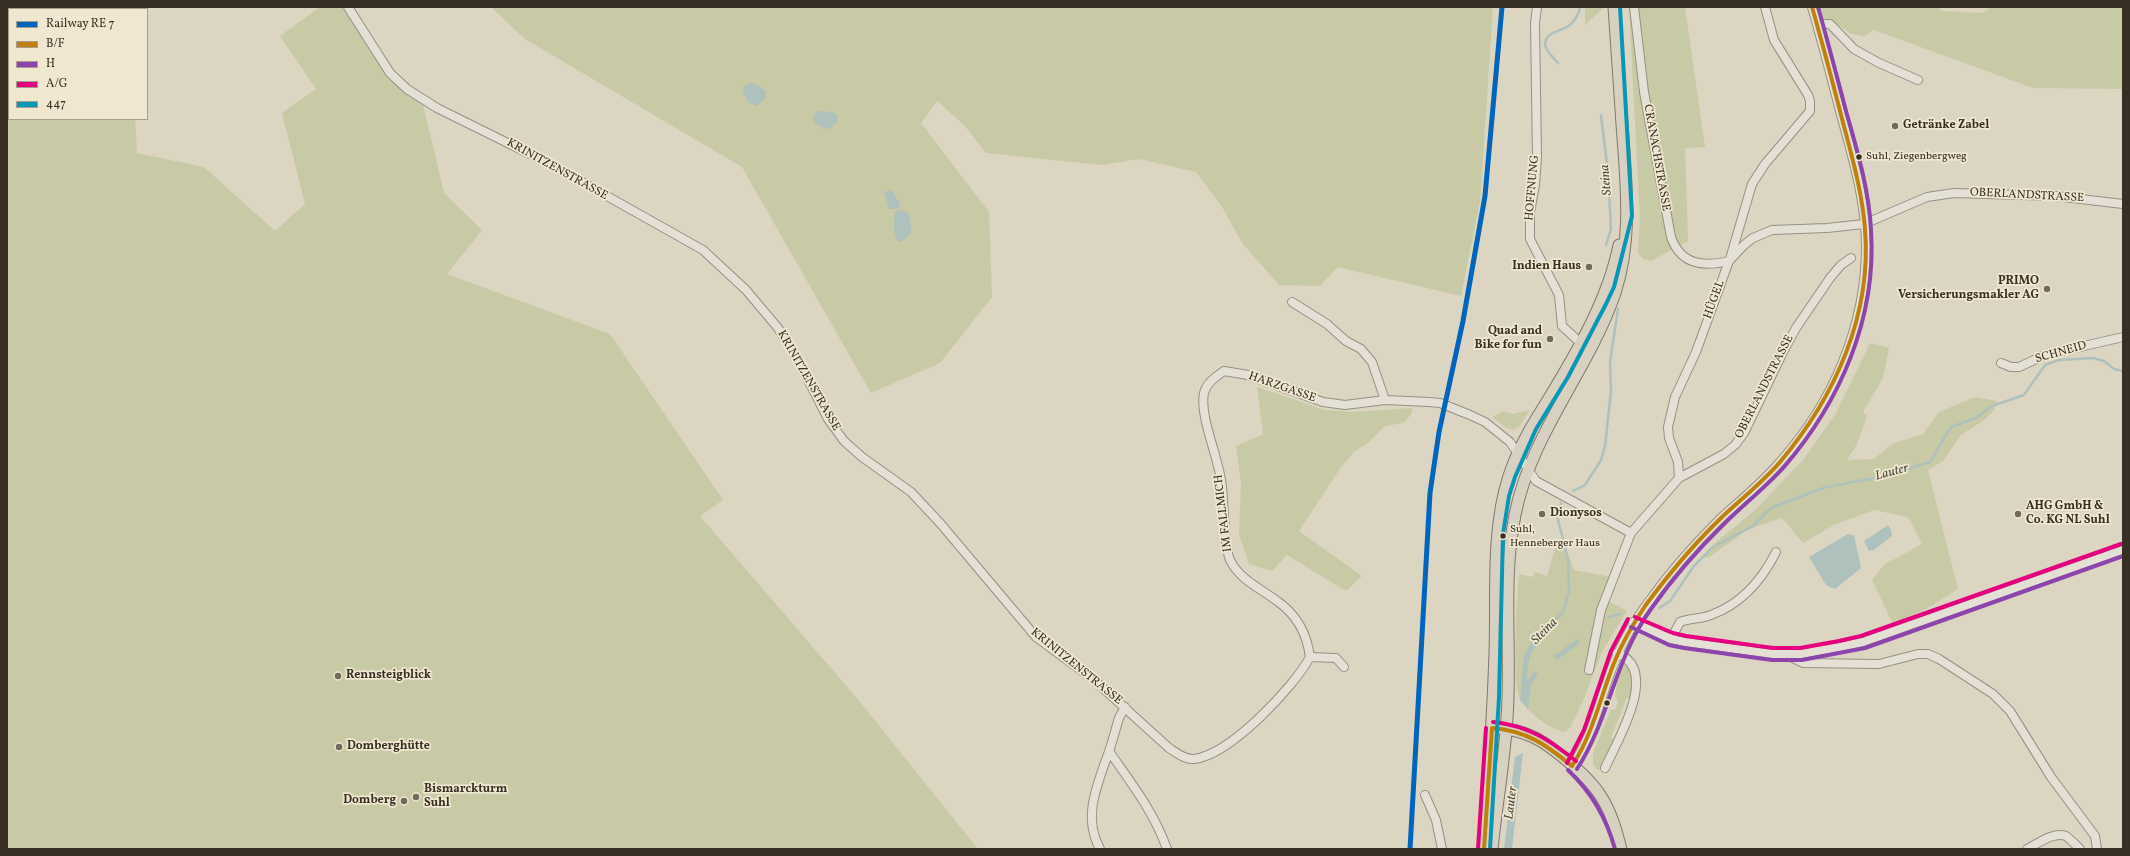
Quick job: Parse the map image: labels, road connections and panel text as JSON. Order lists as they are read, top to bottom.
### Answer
{
  "streets": {
    "street": [
      "CRANACHSTRASSE",
      "KRINITZENSTRASSE",
      "HOFFNUNG",
      "OBERLANDSTRASSE",
      "HÜGEL",
      "SCHNEID",
      "HARZGASSE",
      "IM FALLMICH"
    ]
  },
  "crossings": [
    ["CRANACHSTRASSE", "HÜGEL"],
    ["KRINITZENSTRASSE", "IM FALLMICH"],
    ["OBERLANDSTRASSE", "HÜGEL"],
    ["OBERLANDSTRASSE", "HARZGASSE"],
    ["HARZGASSE", "IM FALLMICH"]
  ],
  "water": ["Steina", "Lauter"],
  "places": [
    "Getränke Zabel",
    "Suhl, Ziegenbergweg",
    "Indien Haus",
    "PRIMO Versicherungsmakler AG",
    "Quad and Bike for fun",
    "Dionysos",
    "AHG GmbH & Co. KG NL Suhl",
    "Suhl, Henneberger Haus",
    "Rennsteigblick",
    "Domberghütte",
    "Bismarckturm Suhl",
    "Domberg"
  ],
  "lines": [
    "transit line B/F",
    "transit line H",
    "transit line 447",
    "transit line A/G"
  ],
  "legend": [
    "Railway RE 7",
    "B/F",
    "H",
    "A/G",
    "447"
  ]
}
